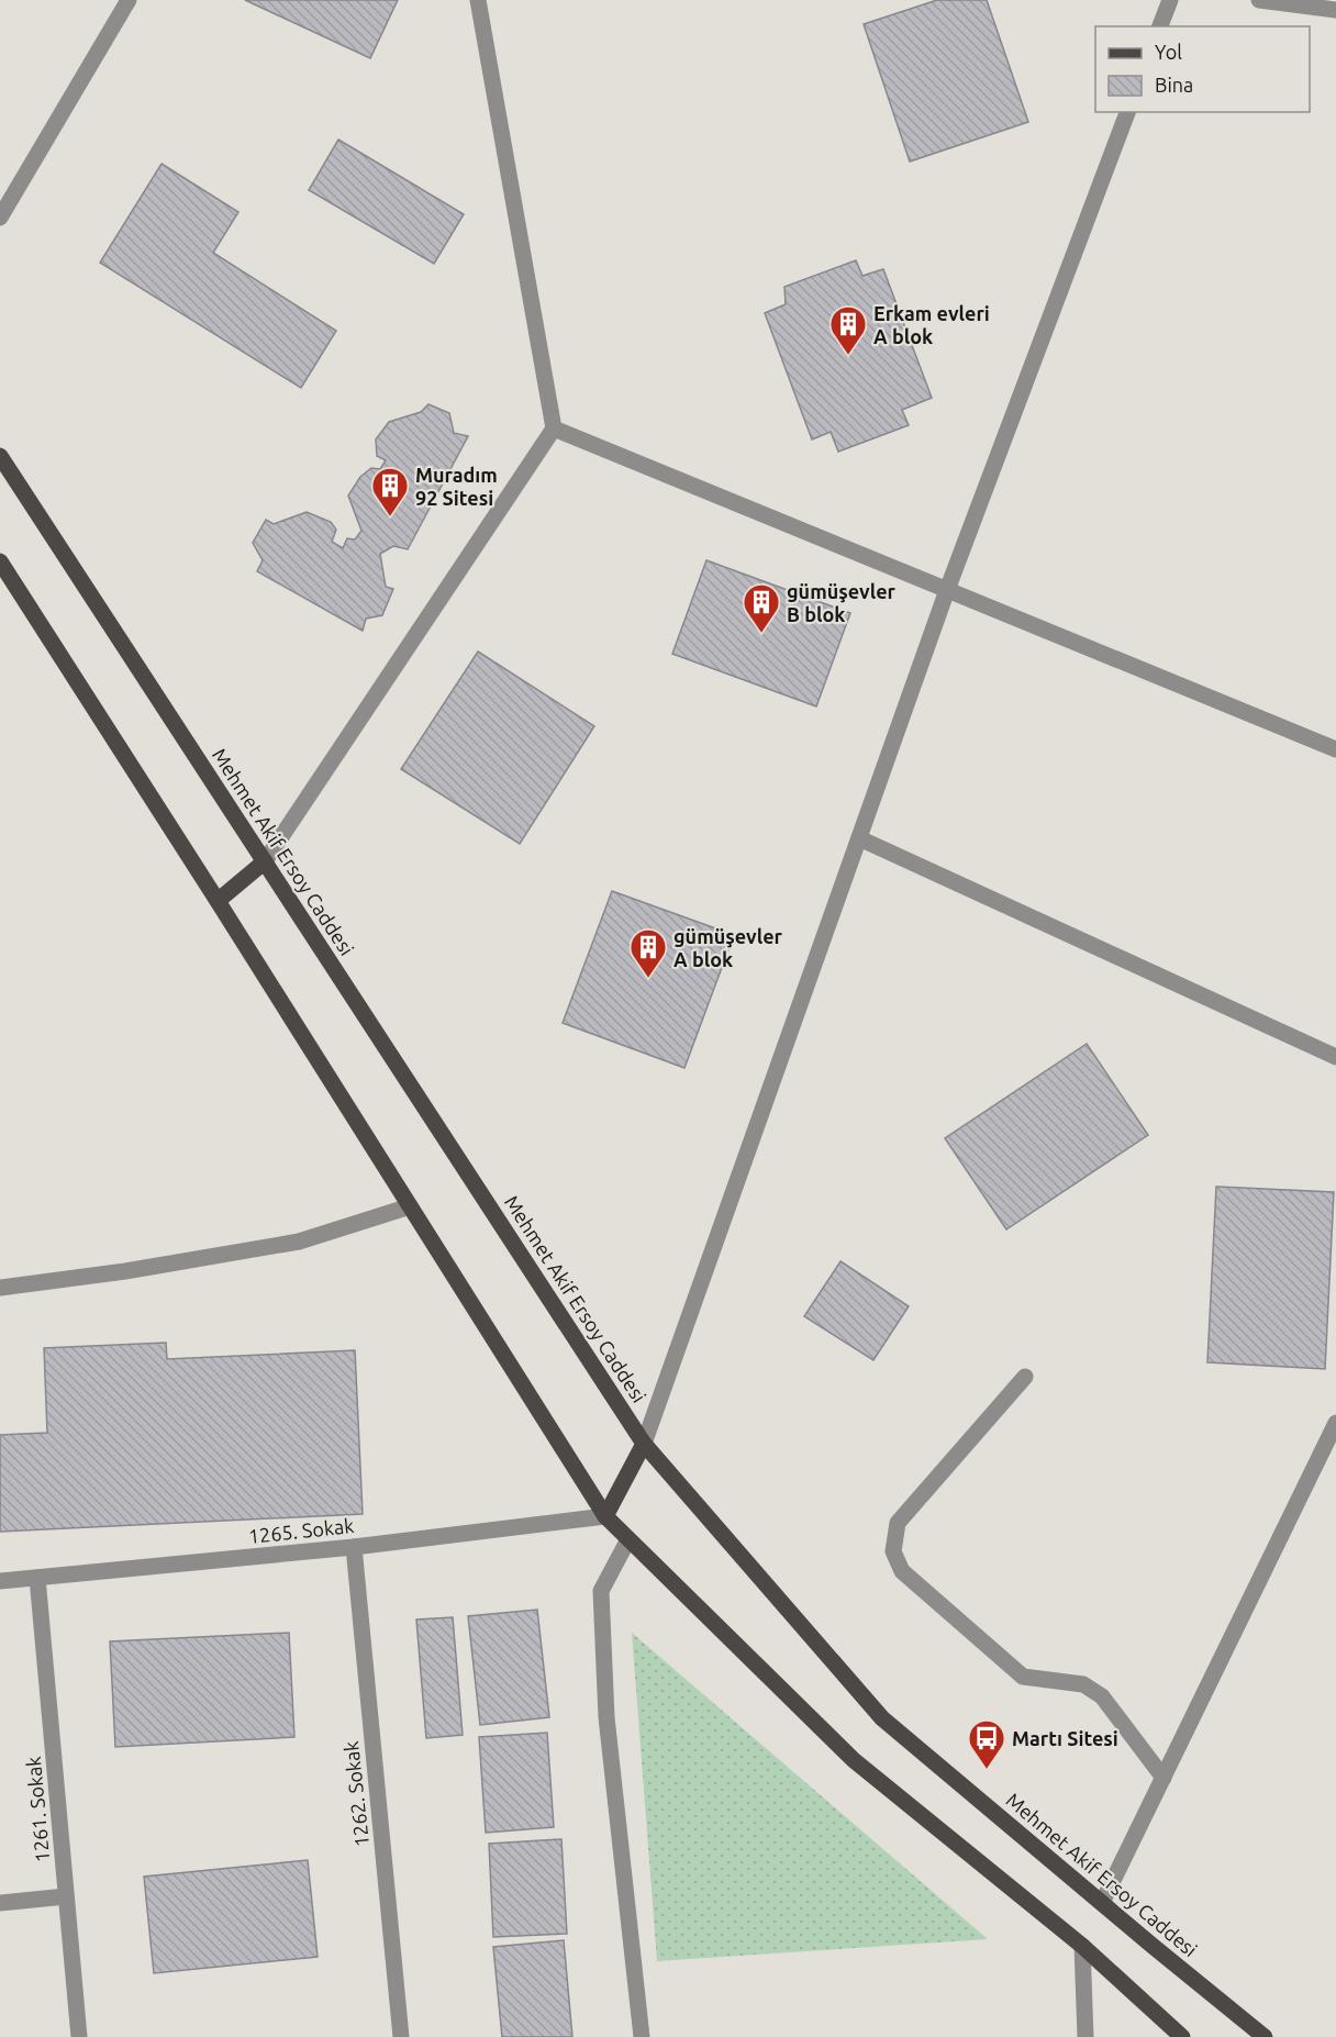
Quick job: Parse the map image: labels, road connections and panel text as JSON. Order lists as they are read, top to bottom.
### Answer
{
  "streets": {
    "main road": ["Mehmet Akif Ersoy Caddesi"],
    "street": ["1265. Sokak", "1262. Sokak", "1261. Sokak"]
  },
  "crossings": [
    ["1265. Sokak", "1262. Sokak"],
    ["1265. Sokak", "1261. Sokak"]
  ],
  "places": {
    "building": [
      "Erkam evleri A blok",
      "Muradım 92 Sitesi",
      "gümüşevler B blok",
      "gümüşevler A blok"
    ],
    "bus stop": ["Martı Sitesi"]
  },
  "legend": ["Yol", "Bina"]
}
